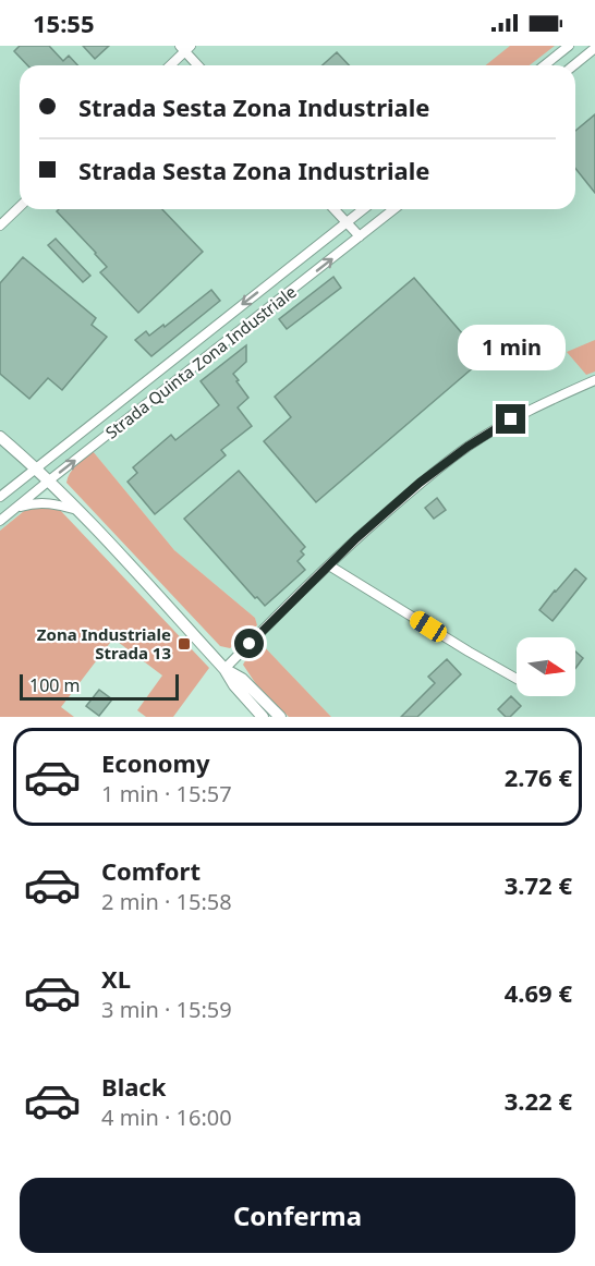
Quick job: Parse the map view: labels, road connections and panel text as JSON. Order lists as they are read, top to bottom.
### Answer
{
  "streets": {
    "street": ["Strada Quinta Zona Industriale"]
  },
  "places": {
    "transit": ["Zona Industriale Strada 13"]
  },
  "scale_bar": "100 m",
  "north": "right",
  "page": {
    "status": "15:55",
    "banner": ["Strada Sesta Zona Industriale", "Strada Sesta Zona Industriale"],
    "bubble": "1 min",
    "scale": "100 m",
    "list": [
      {
        "name": "Economy",
        "note": "1 min · 15:57",
        "value": "2.76 €"
      },
      {
        "name": "Comfort",
        "note": "2 min · 15:58",
        "value": "3.72 €"
      },
      {
        "name": "XL",
        "note": "3 min · 15:59",
        "value": "4.69 €"
      },
      {
        "name": "Black",
        "note": "4 min · 16:00",
        "value": "3.22 €"
      }
    ],
    "buttons": "Conferma"
  }
}
